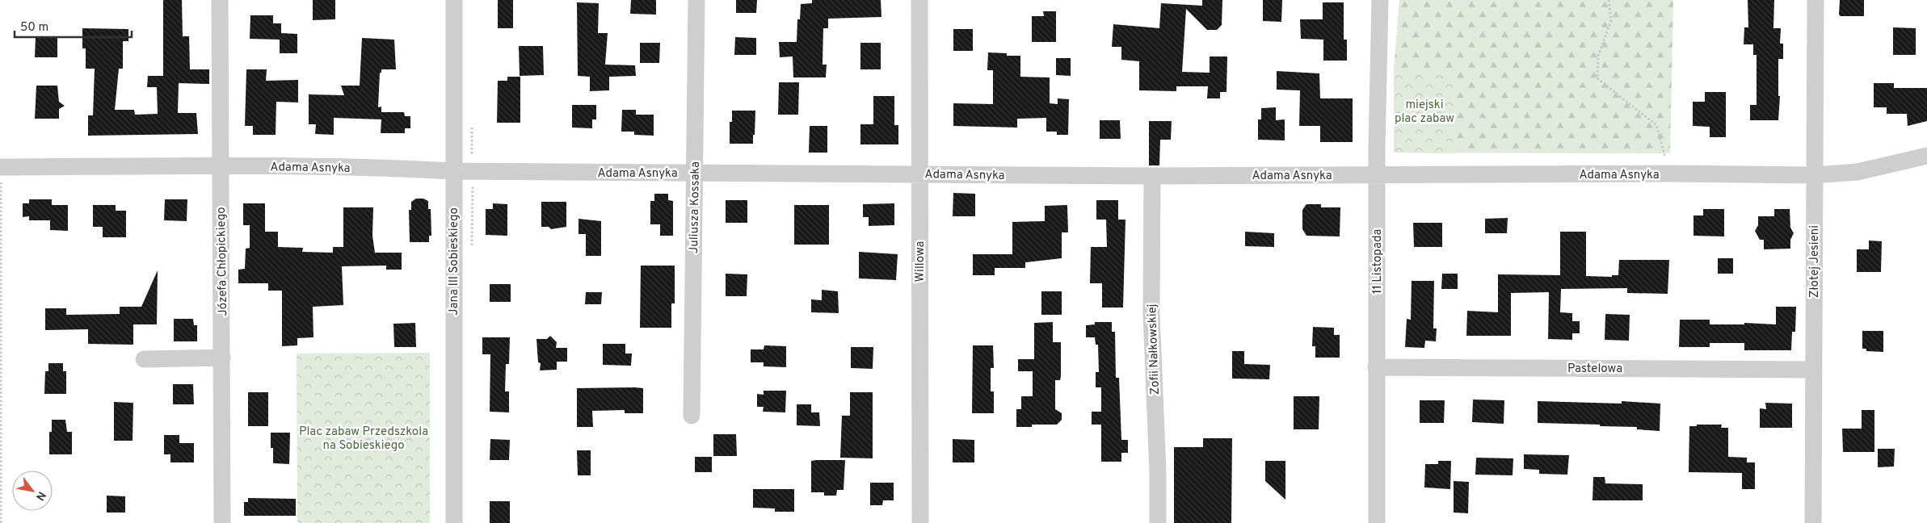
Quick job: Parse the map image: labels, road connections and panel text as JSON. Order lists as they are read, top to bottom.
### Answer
{
  "streets": {
    "street": [
      "Adama Asnyka",
      "Juliusza Kossaka",
      "Józefa Chłopickiego",
      "Jana III Sobieskiego",
      "Willowa",
      "11 Listopada",
      "Złotej Jesieni",
      "Zofii Nałkowskiej",
      "Pastelowa"
    ]
  },
  "crossings": [
    ["Adama Asnyka", "Juliusza Kossaka"],
    ["Adama Asnyka", "Józefa Chłopickiego"],
    ["Adama Asnyka", "Jana III Sobieskiego"],
    ["Adama Asnyka", "Willowa"],
    ["Adama Asnyka", "11 Listopada"],
    ["Adama Asnyka", "Złotej Jesieni"],
    ["Adama Asnyka", "Zofii Nałkowskiej"],
    ["11 Listopada", "Pastelowa"],
    ["Złotej Jesieni", "Pastelowa"]
  ],
  "parks": ["miejski plac zabaw", "Plac zabaw Przedszkola na Sobieskiego"],
  "scale_bar": "50 m",
  "north": "bottom right"
}
